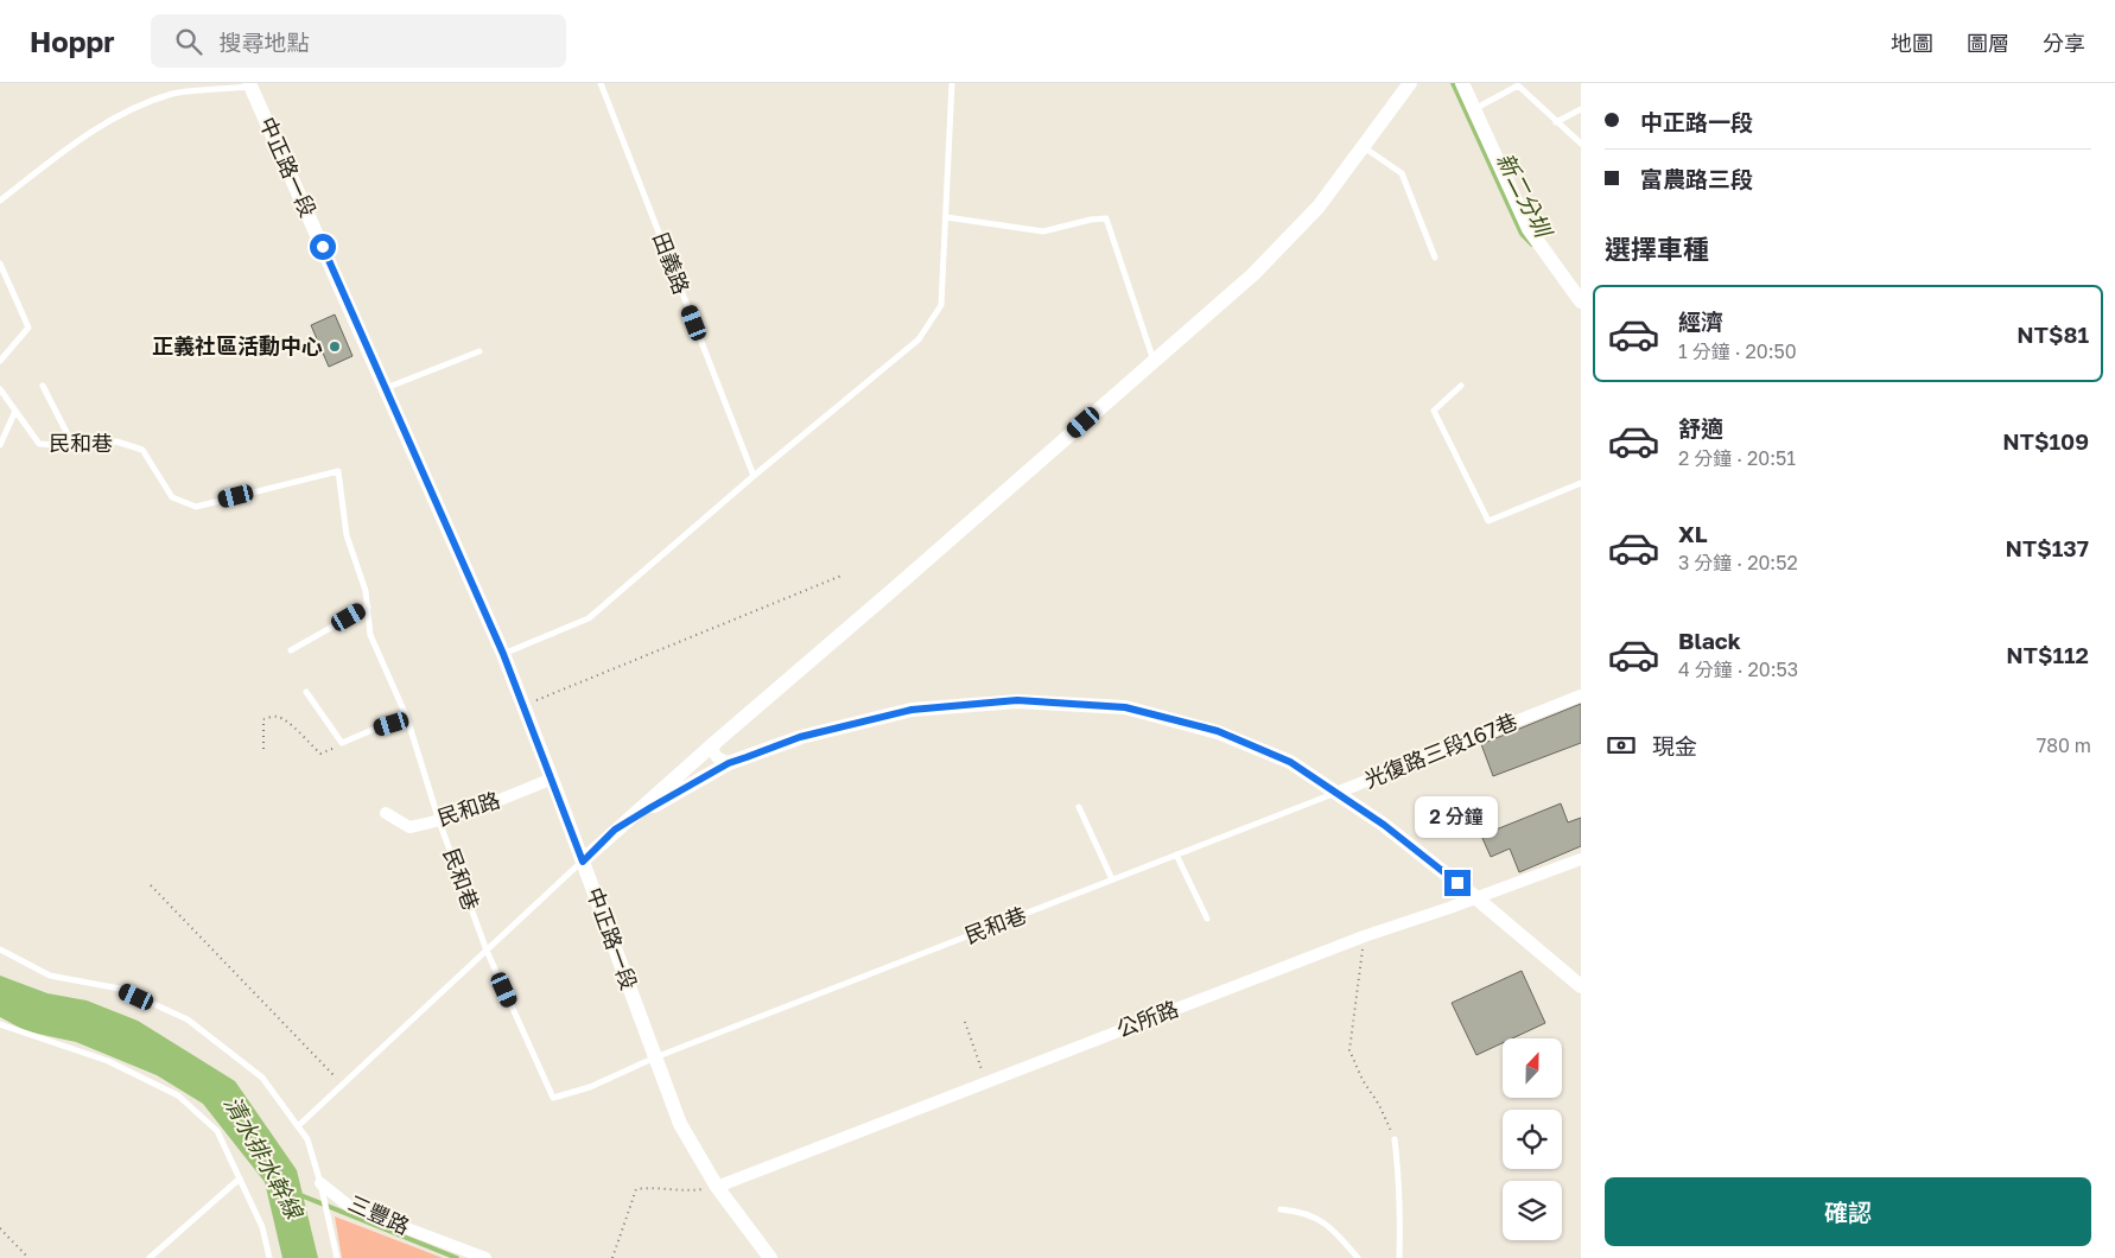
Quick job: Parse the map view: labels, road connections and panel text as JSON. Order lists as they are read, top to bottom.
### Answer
{
  "streets": {
    "street": [
      "中正路一段",
      "光復路三段167巷",
      "民和路",
      "公所路",
      "三豐路"
    ],
    "lane": ["田義路", "民和巷"]
  },
  "crossings": [
    ["中正路一段", "民和巷"],
    ["中正路一段", "民和路"],
    ["中正路一段", "公所路"],
    ["民和巷", "光復路三段167巷"],
    ["民和巷", "民和路"]
  ],
  "water": ["新二分圳", "清水排水幹線"],
  "places": ["正義社區活動中心"],
  "north": "top",
  "page": {
    "header": "Hoppr",
    "search": "搜尋地點",
    "nav": ["地圖", "圖層", "分享"],
    "banner": ["中正路一段", "富農路三段"],
    "heading": "選擇車種",
    "list": [
      {
        "name": "經濟",
        "note": "1 分鐘 · 20:50",
        "value": "NT$81"
      },
      {
        "name": "舒適",
        "note": "2 分鐘 · 20:51",
        "value": "NT$109"
      },
      {
        "name": "XL",
        "note": "3 分鐘 · 20:52",
        "value": "NT$137"
      },
      {
        "name": "Black",
        "note": "4 分鐘 · 20:53",
        "value": "NT$112"
      }
    ],
    "pay": ["現金", "780 m"],
    "bubble": "2 分鐘",
    "buttons": "確認"
  }
}
